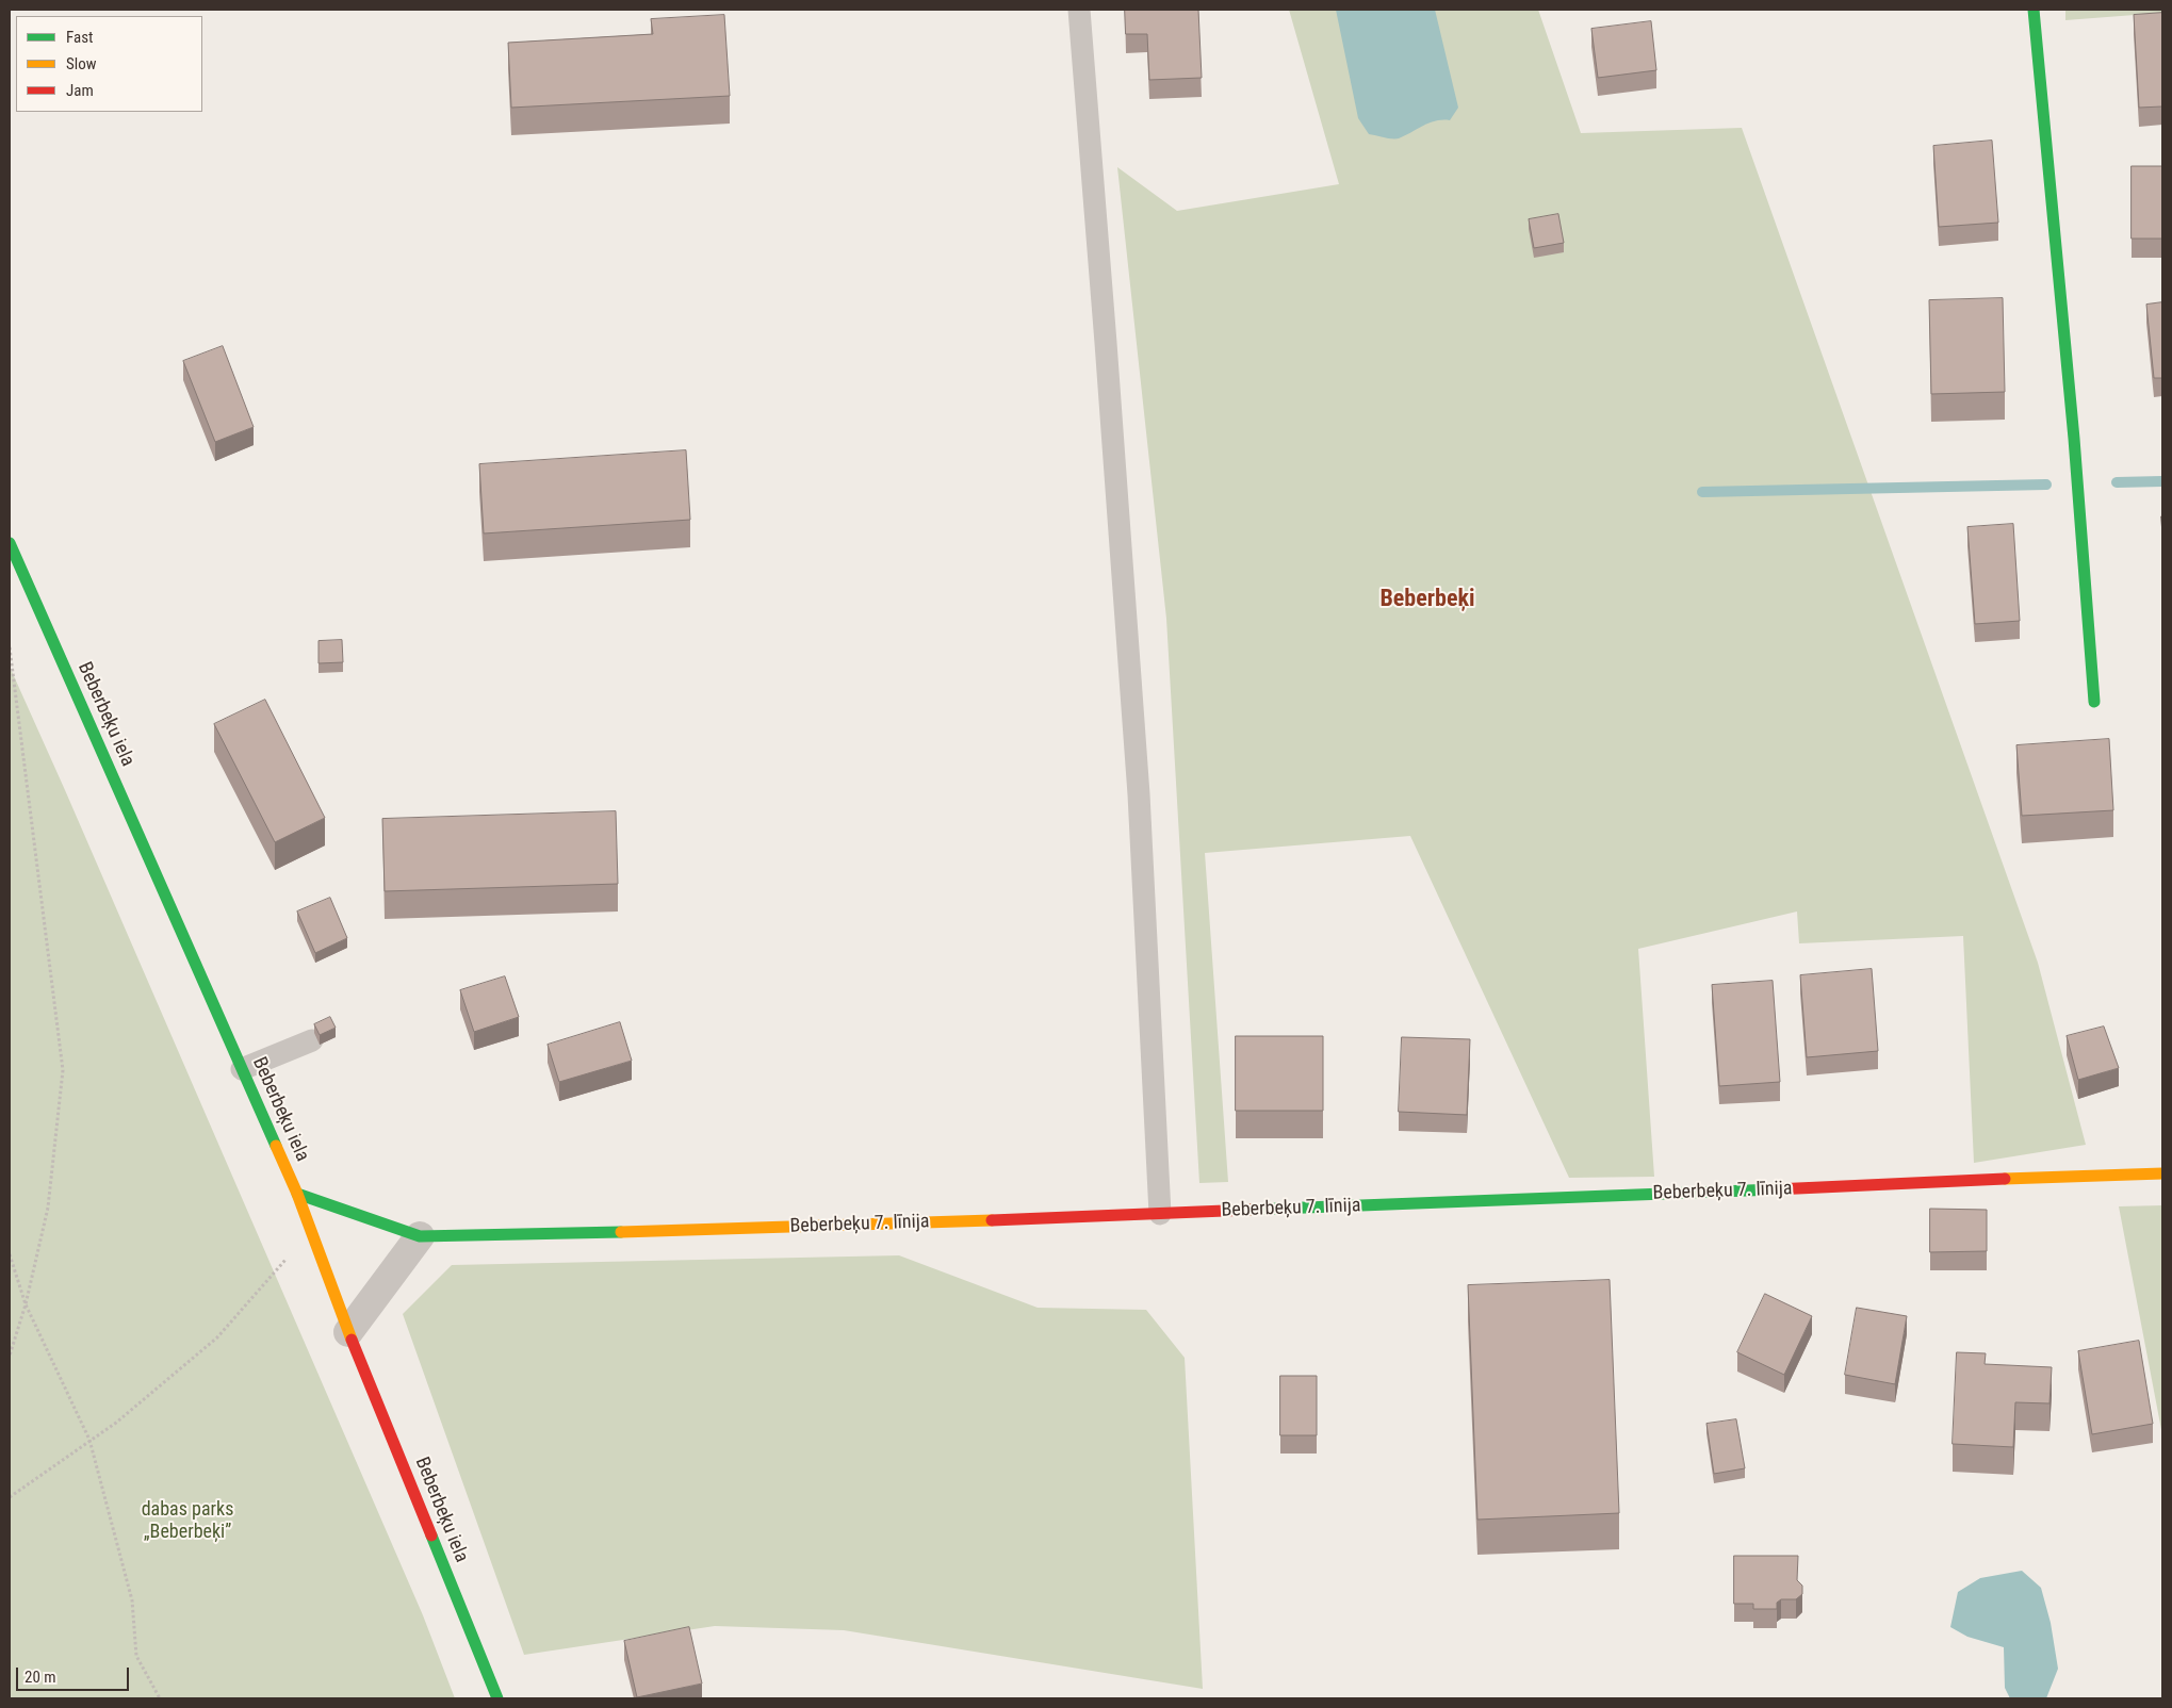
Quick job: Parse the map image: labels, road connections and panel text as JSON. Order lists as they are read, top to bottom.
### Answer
{
  "streets": {
    "street": ["Beberbeķu iela", "Beberbeķu 7. līnija"]
  },
  "crossings": [
    ["Beberbeķu iela", "Beberbeķu 7. līnija"]
  ],
  "districts": ["Beberbeķi"],
  "parks": ["dabas parks „Beberbeķi”"],
  "legend": ["Fast", "Slow", "Jam"],
  "scale_bar": "20 m"
}
